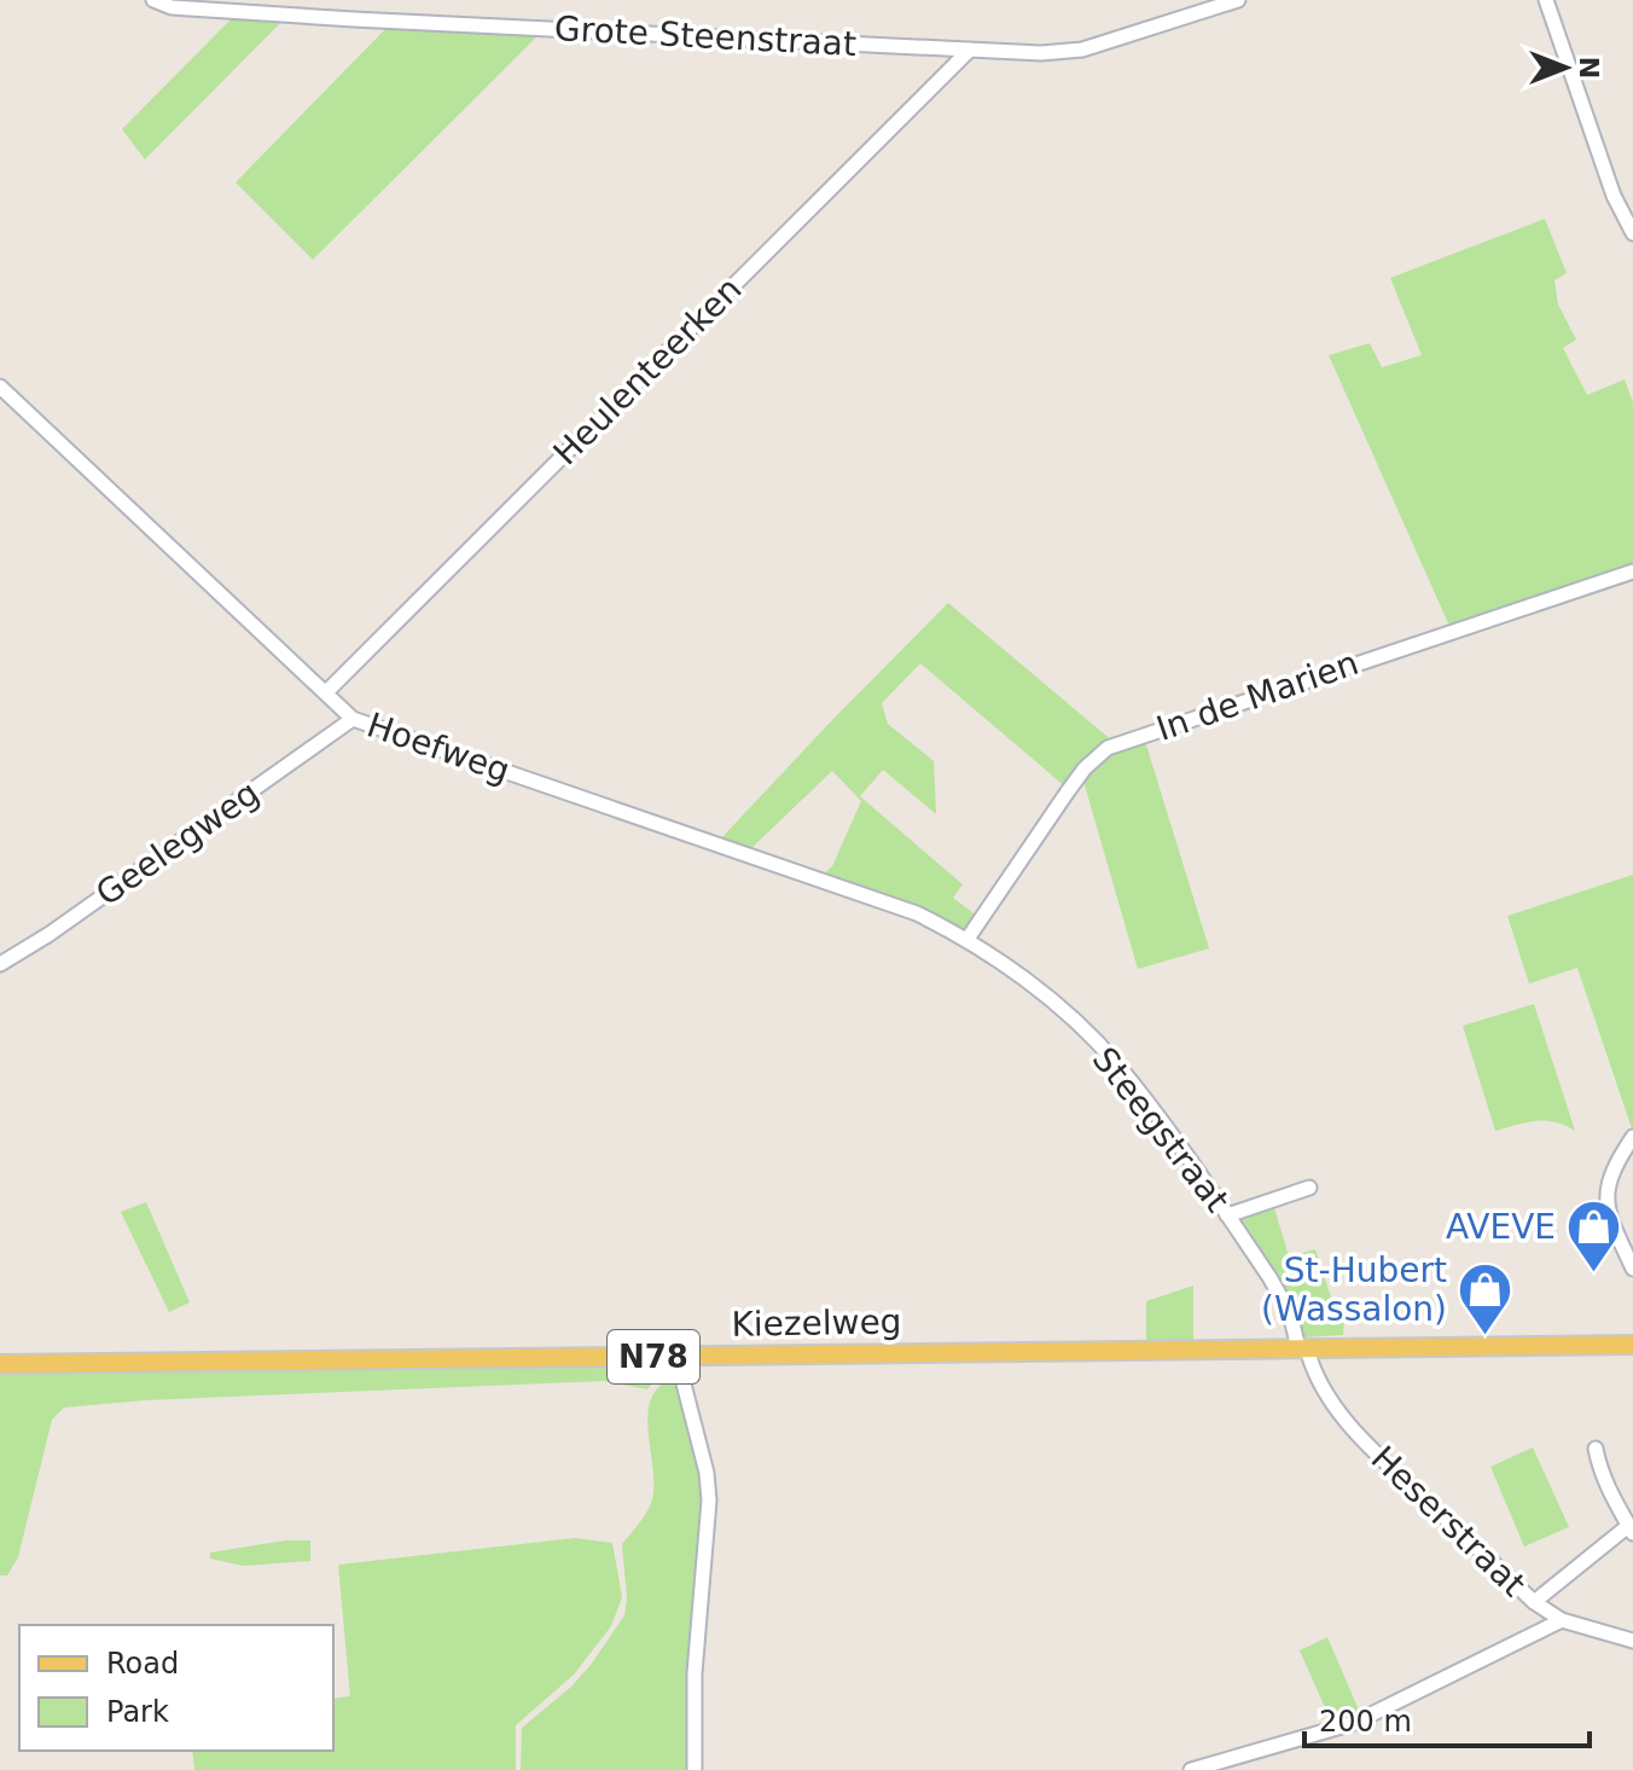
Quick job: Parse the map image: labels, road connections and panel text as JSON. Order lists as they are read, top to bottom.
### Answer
{
  "streets": {
    "main road": ["Kiezelweg", "N78"],
    "street": [
      "Grote Steenstraat",
      "Heulenteerken",
      "In de Marien",
      "Hoefweg",
      "Geelegweg",
      "Steegstraat",
      "Heserstraat"
    ]
  },
  "crossings": [
    ["Grote Steenstraat", "Heulenteerken"],
    ["Heulenteerken", "Hoefweg"],
    ["In de Marien", "Steegstraat"],
    ["Hoefweg", "Geelegweg"],
    ["Hoefweg", "Steegstraat"],
    ["Steegstraat", "Kiezelweg"],
    ["Steegstraat", "Heserstraat"],
    ["Kiezelweg", "Heserstraat"]
  ],
  "places": {
    "shop": ["AVEVE", "St-Hubert (Wassalon)"]
  },
  "legend": ["Road", "Park"],
  "scale_bar": "200 m",
  "north": "right"
}
